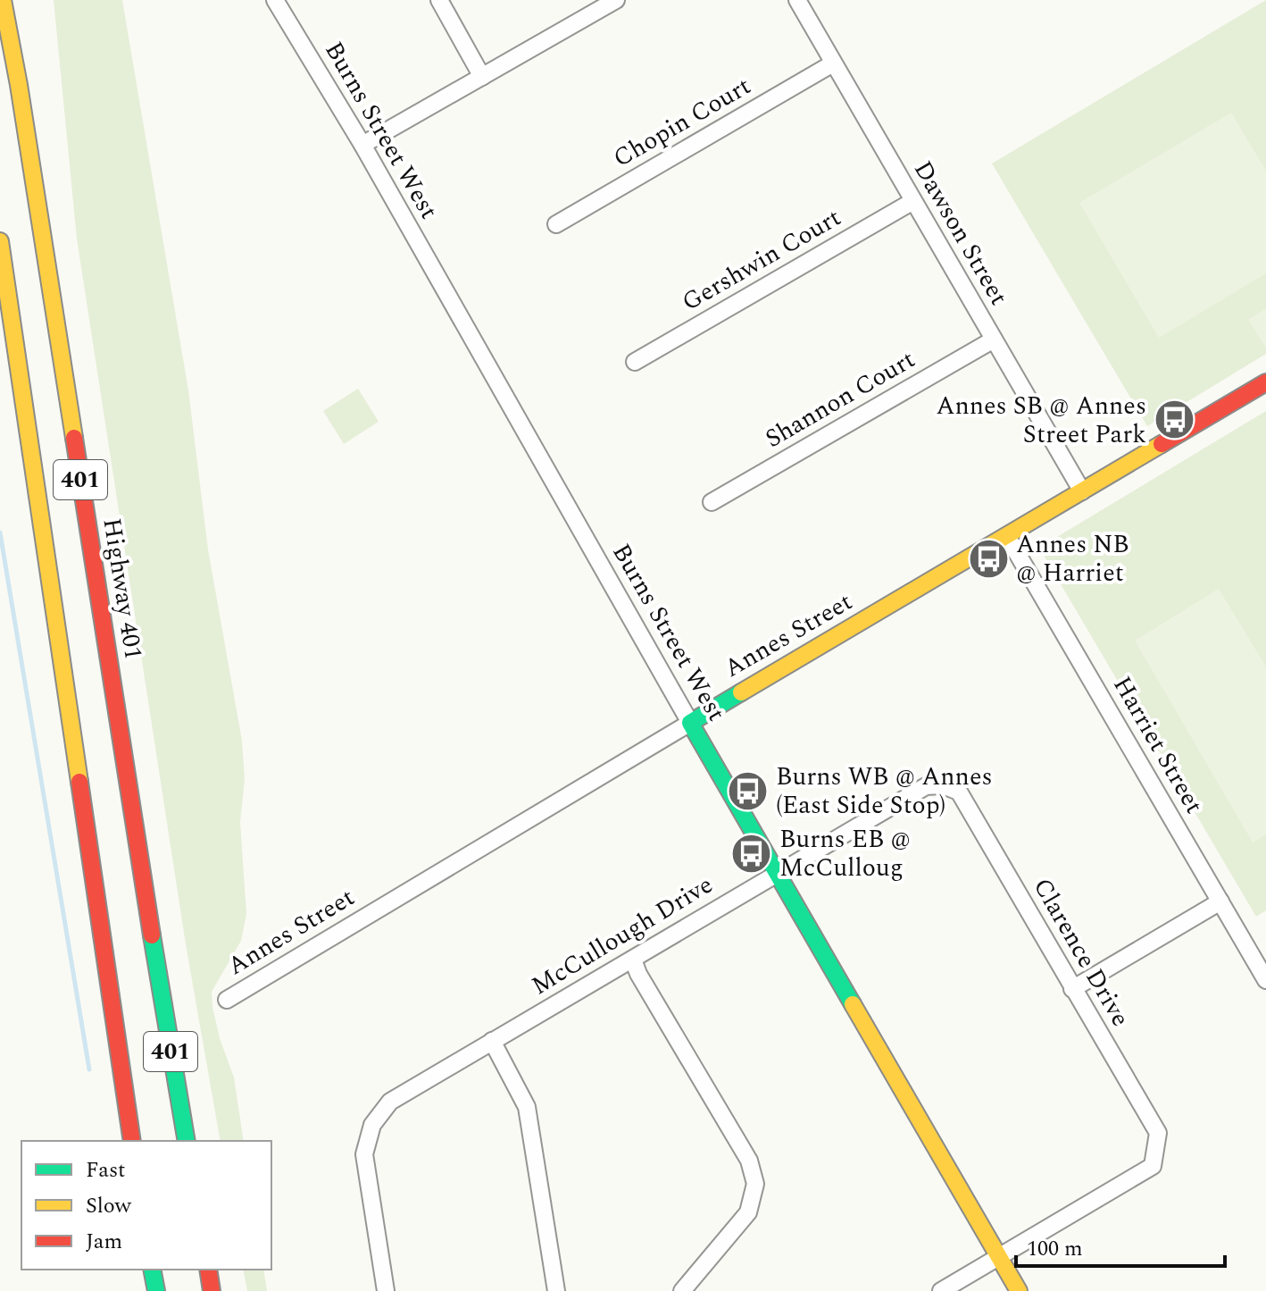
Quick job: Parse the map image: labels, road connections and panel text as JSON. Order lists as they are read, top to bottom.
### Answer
{
  "streets": {
    "main road": [
      "Burns Street West",
      "401",
      "Highway 401",
      "Annes Street"
    ],
    "street": [
      "Chopin Court",
      "Dawson Street",
      "Gershwin Court",
      "Shannon Court",
      "Harriet Street",
      "McCullough Drive",
      "Clarence Drive"
    ]
  },
  "crossings": [
    ["Chopin Court", "Dawson Street"],
    ["Burns Street West", "Annes Street"],
    ["Burns Street West", "McCullough Drive"],
    ["Burns Street West", "Clarence Drive"],
    ["Dawson Street", "Gershwin Court"],
    ["Dawson Street", "Shannon Court"],
    ["Dawson Street", "Annes Street"],
    ["Annes Street", "Harriet Street"],
    ["McCullough Drive", "Clarence Drive"]
  ],
  "places": {
    "bus stop": [
      "Annes SB @ Annes Street Park",
      "Annes NB @ Harriet",
      "Burns WB @ Annes (East Side Stop)",
      "Burns EB @ McCulloug"
    ]
  },
  "legend": ["Fast", "Slow", "Jam"],
  "scale_bar": "100 m"
}
